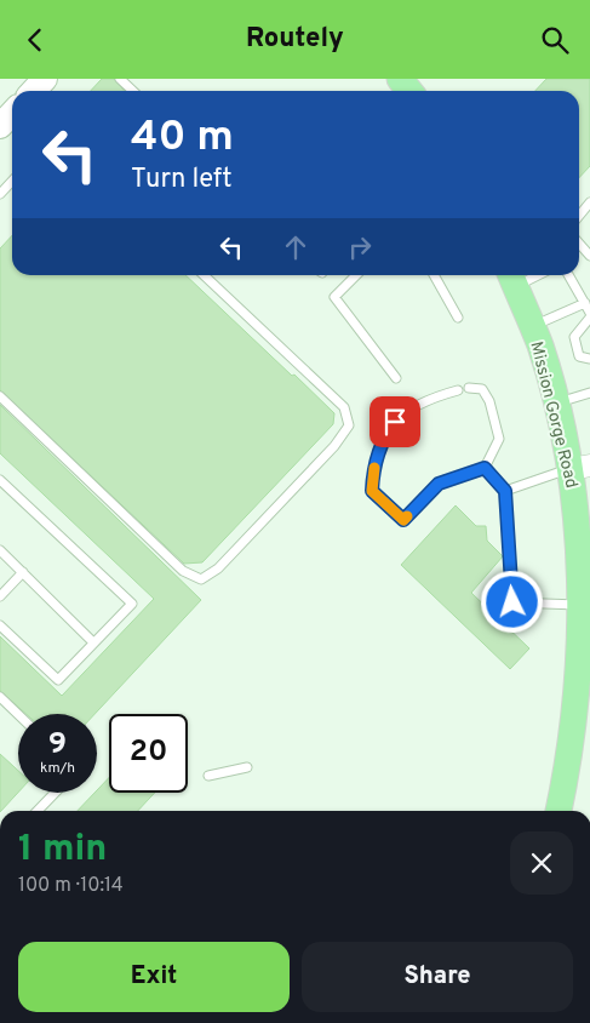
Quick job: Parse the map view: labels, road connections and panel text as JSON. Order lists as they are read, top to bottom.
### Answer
{
  "streets": {
    "main road": ["Mission Gorge Road"]
  },
  "page": {
    "header": "Routely",
    "turn": ["40 m", "Turn left"],
    "speed": "9 km/h",
    "limit": "20",
    "heading": ["1 min", "100 m · 10:14"],
    "buttons": ["Exit", "Share"]
  }
}
